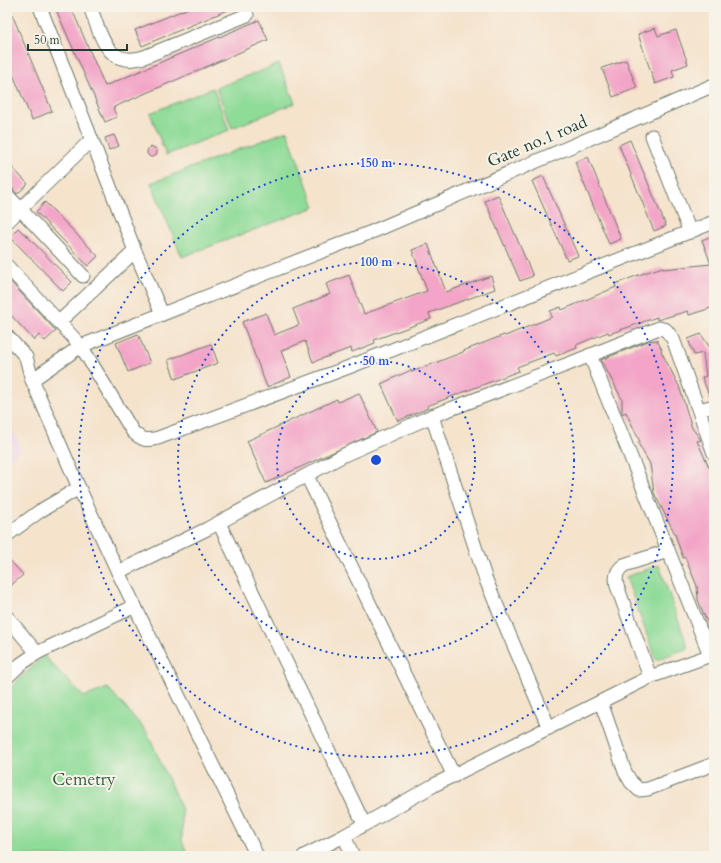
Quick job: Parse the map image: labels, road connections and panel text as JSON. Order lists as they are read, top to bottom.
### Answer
{
  "streets": {
    "street": ["Gate no.1 road"]
  },
  "parks": ["Cemetry"],
  "scale_bar": "50 m",
  "rings": ["150 m", "100 m", "50 m"]
}
